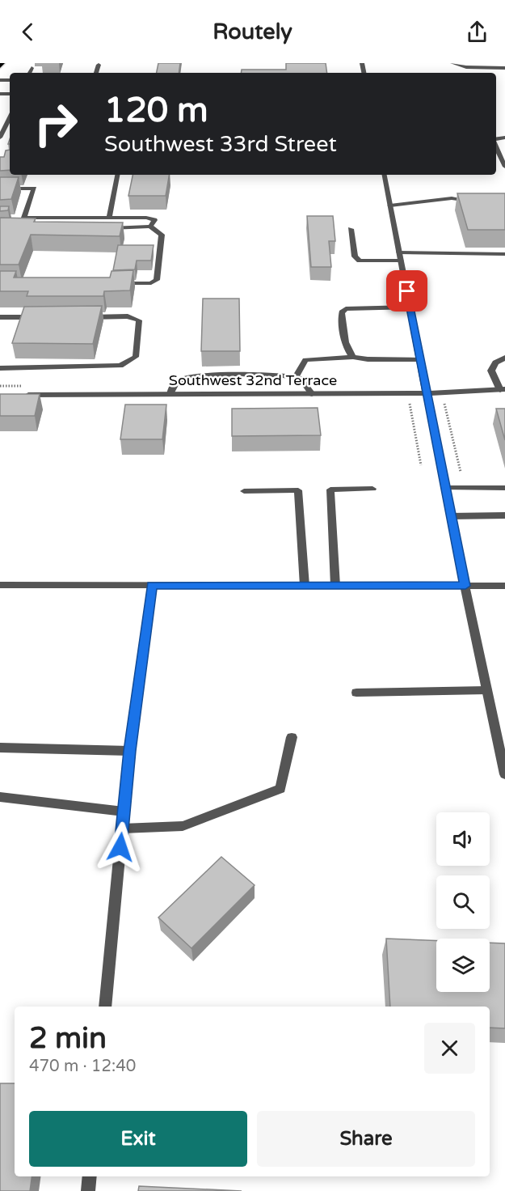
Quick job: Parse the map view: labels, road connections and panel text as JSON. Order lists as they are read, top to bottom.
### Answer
{
  "streets": {
    "street": ["Southwest 32nd Terrace"]
  },
  "page": {
    "header": "Routely",
    "turn": ["120 m", "Southwest 33rd Street"],
    "heading": ["2 min", "470 m · 12:40"],
    "buttons": ["Exit", "Share"]
  }
}
